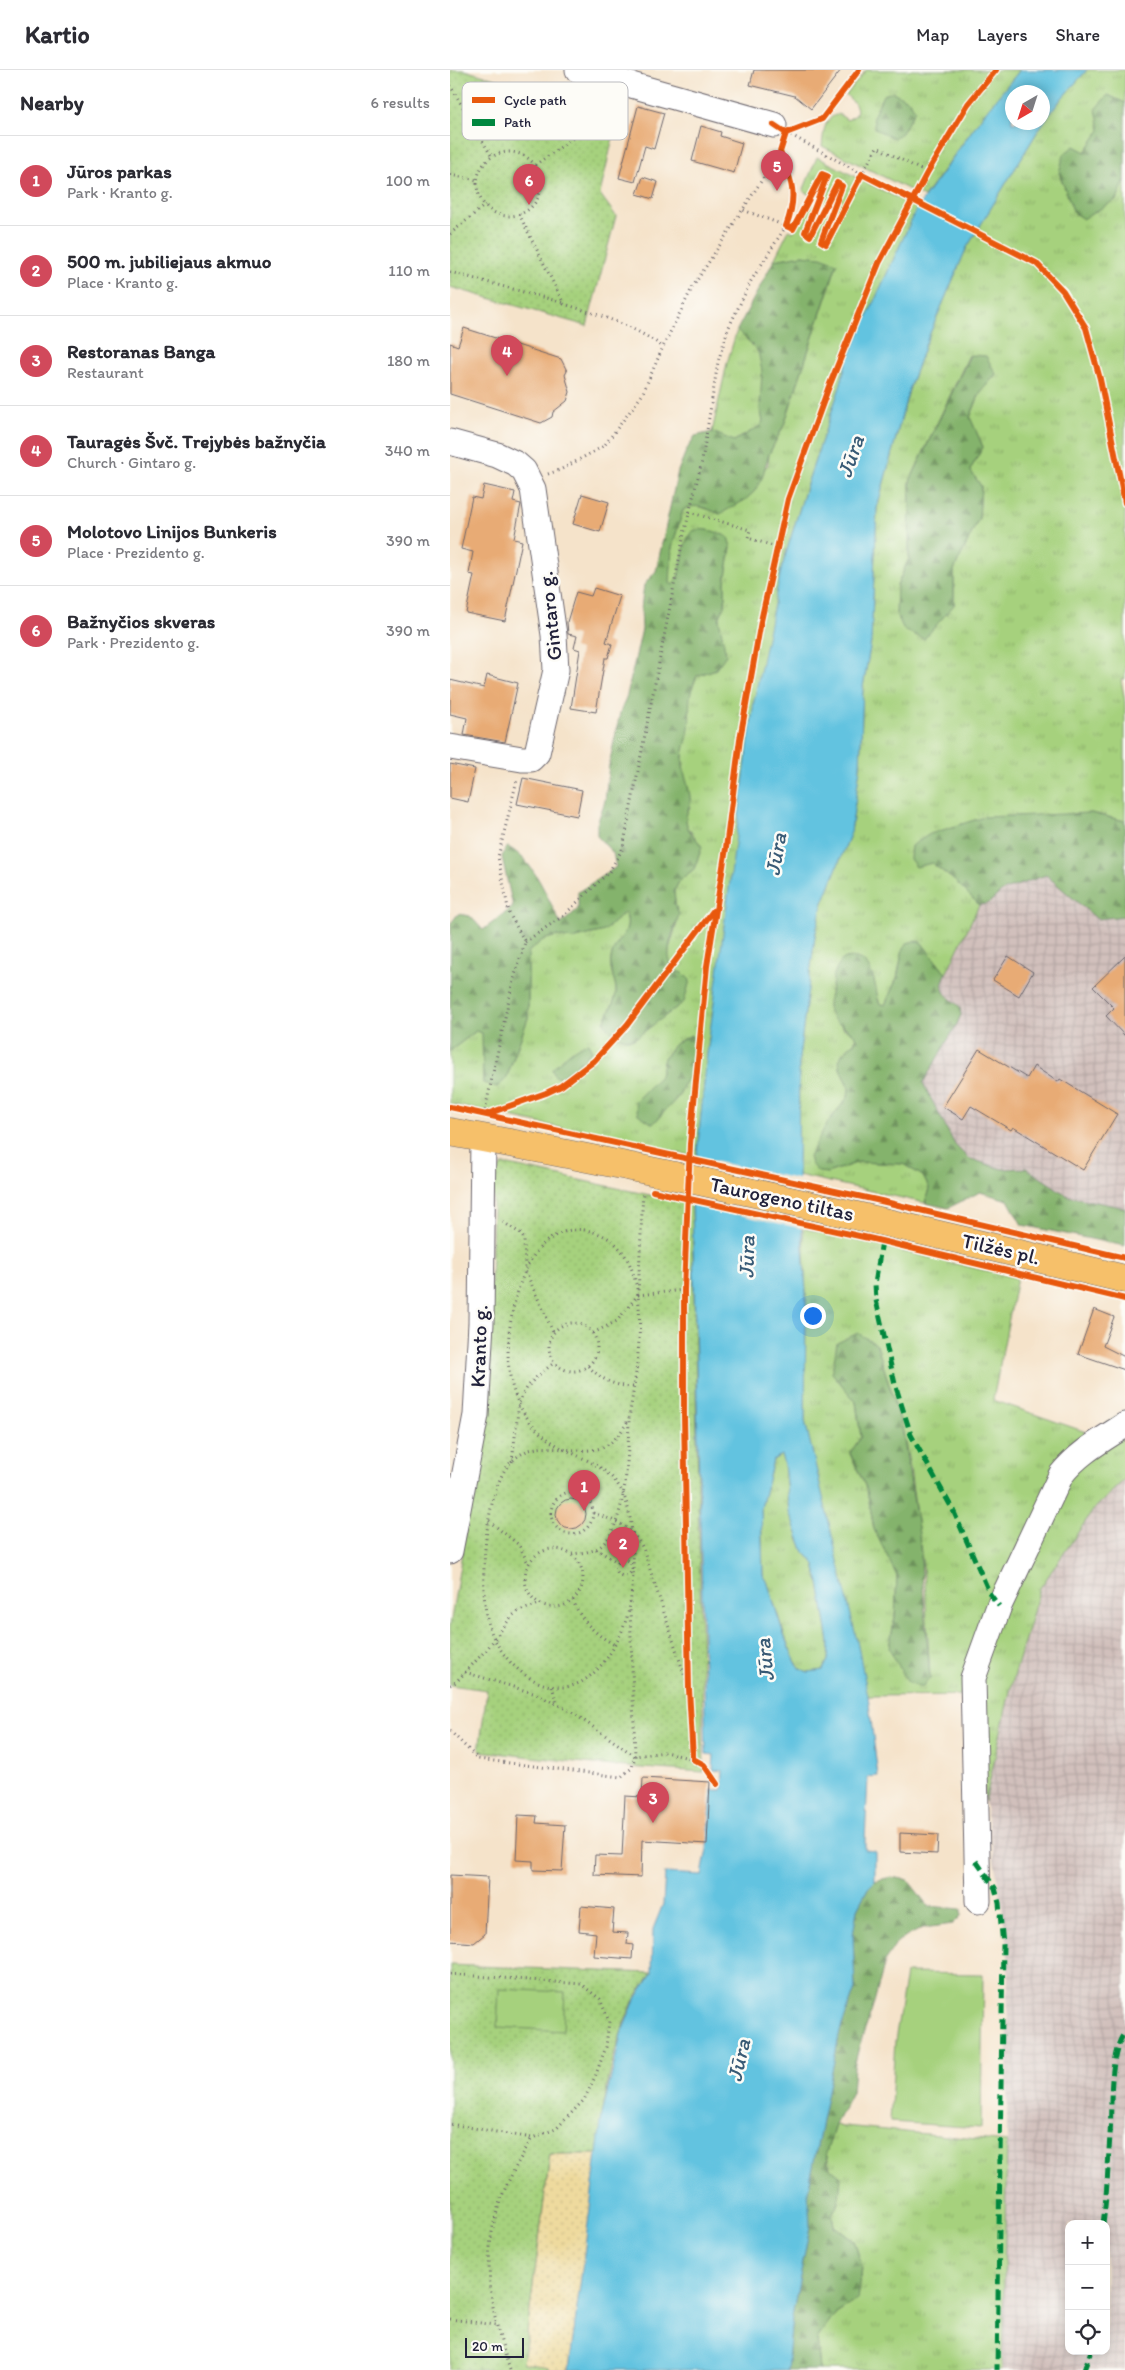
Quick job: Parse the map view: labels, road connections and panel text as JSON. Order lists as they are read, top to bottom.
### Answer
{
  "streets": {
    "highway": ["Taurogeno tiltas", "Tilžės pl."],
    "street": ["Gintaro g.", "Kranto g."]
  },
  "crossings": [
    ["Taurogeno tiltas", "Tilžės pl."],
    ["Taurogeno tiltas", "Kranto g."]
  ],
  "water": ["Jūra"],
  "legend": ["Cycle path", "Path"],
  "scale_bar": "20 m",
  "north": "bottom left",
  "page": {
    "header": "Kartio",
    "nav": ["Map", "Layers", "Share"],
    "heading": ["Nearby", "6 results"],
    "list": [
      {
        "mark": "1",
        "name": "Jūros parkas",
        "note": "Park · Kranto g.",
        "value": "100 m"
      },
      {
        "mark": "2",
        "name": "500 m. jubiliejaus akmuo",
        "note": "Place · Kranto g.",
        "value": "110 m"
      },
      {
        "mark": "3",
        "name": "Restoranas Banga",
        "note": "Restaurant",
        "value": "180 m"
      },
      {
        "mark": "4",
        "name": "Tauragės Švč. Trejybės bažnyčia",
        "note": "Church · Gintaro g.",
        "value": "340 m"
      },
      {
        "mark": "5",
        "name": "Molotovo Linijos Bunkeris",
        "note": "Place · Prezidento g.",
        "value": "390 m"
      },
      {
        "mark": "6",
        "name": "Bažnyčios skveras",
        "note": "Park · Prezidento g.",
        "value": "390 m"
      }
    ],
    "pins": [
      "5",
      "6",
      "4",
      "1",
      "2",
      "3"
    ],
    "map_buttons": ["+", "−"],
    "scale": "20 m"
  }
}
